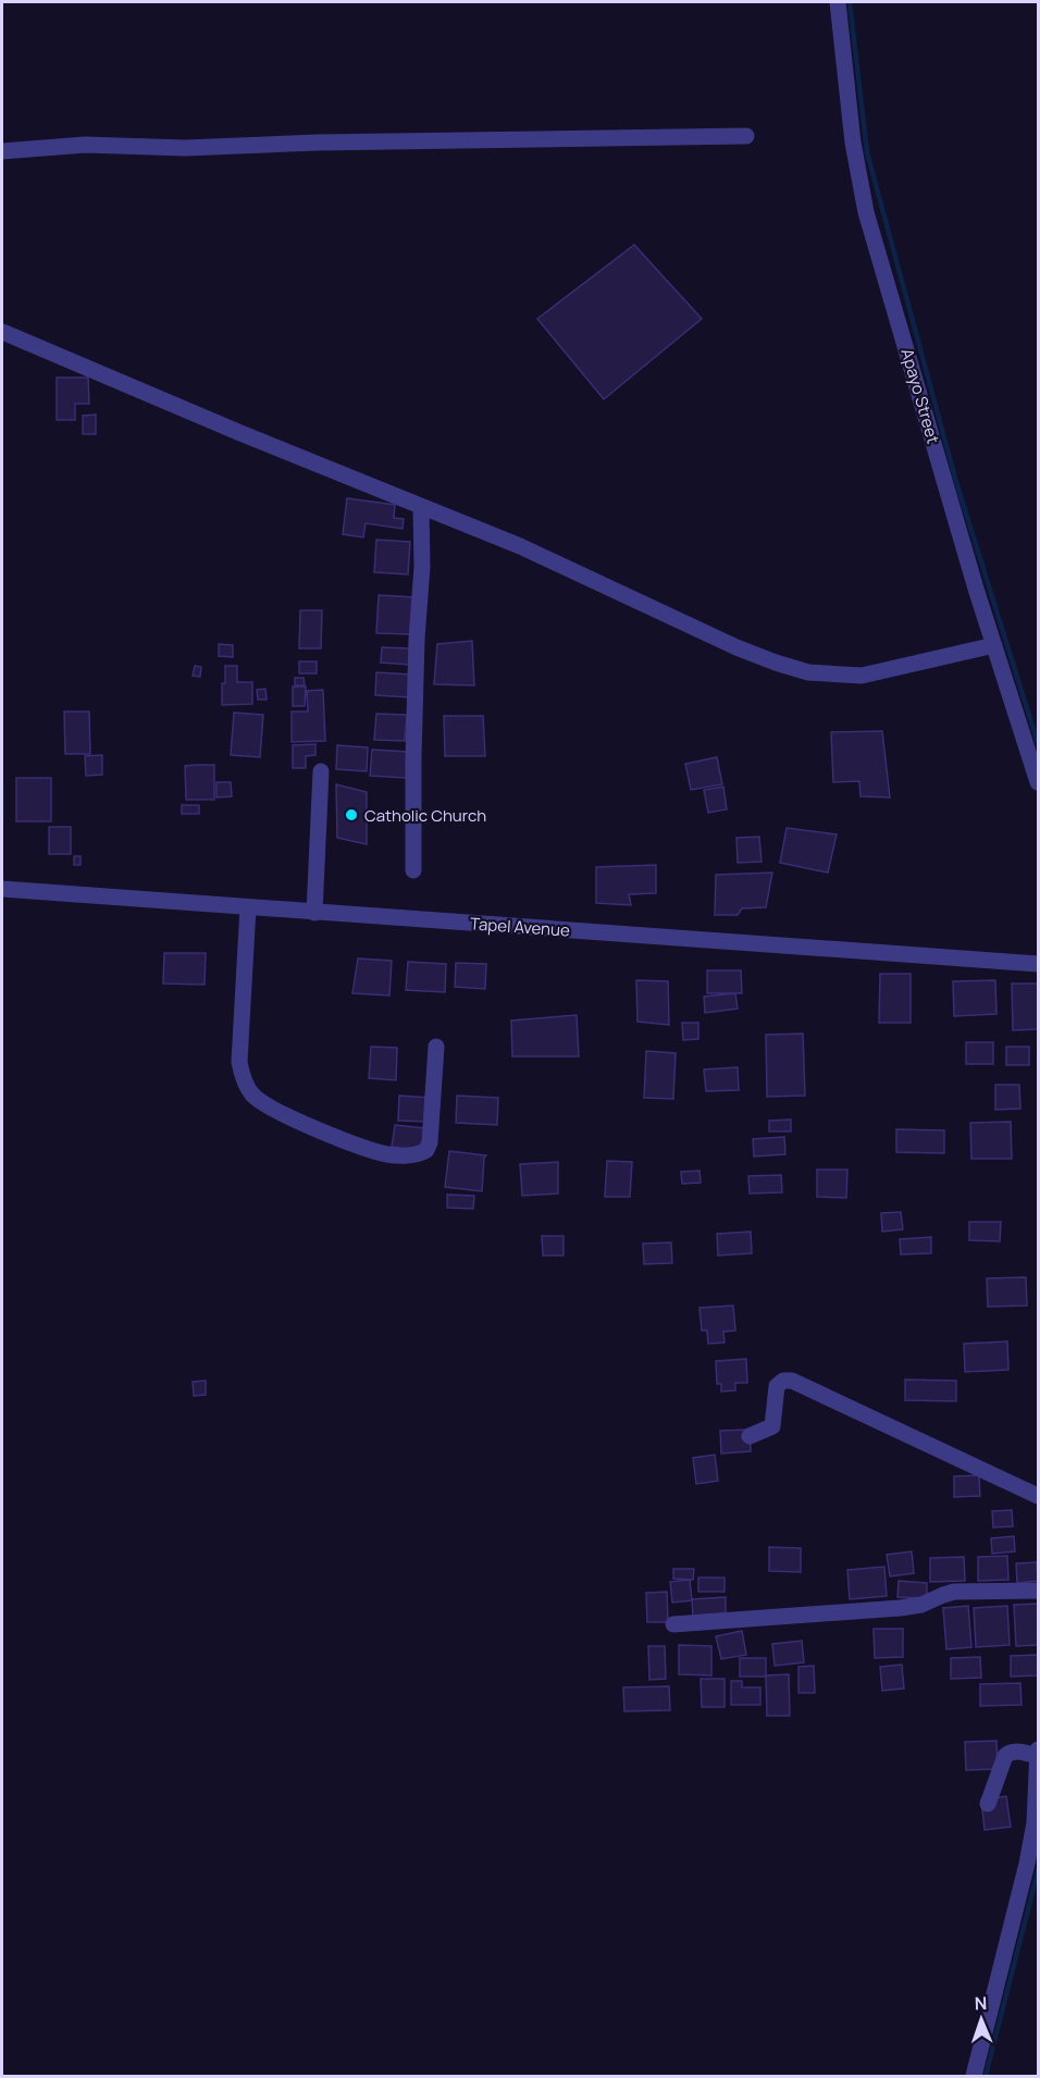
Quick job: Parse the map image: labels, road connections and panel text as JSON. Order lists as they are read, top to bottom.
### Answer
{
  "streets": {
    "street": ["Apayo Street", "Tapel Avenue"]
  },
  "places": ["Catholic Church"],
  "north": "top"
}
